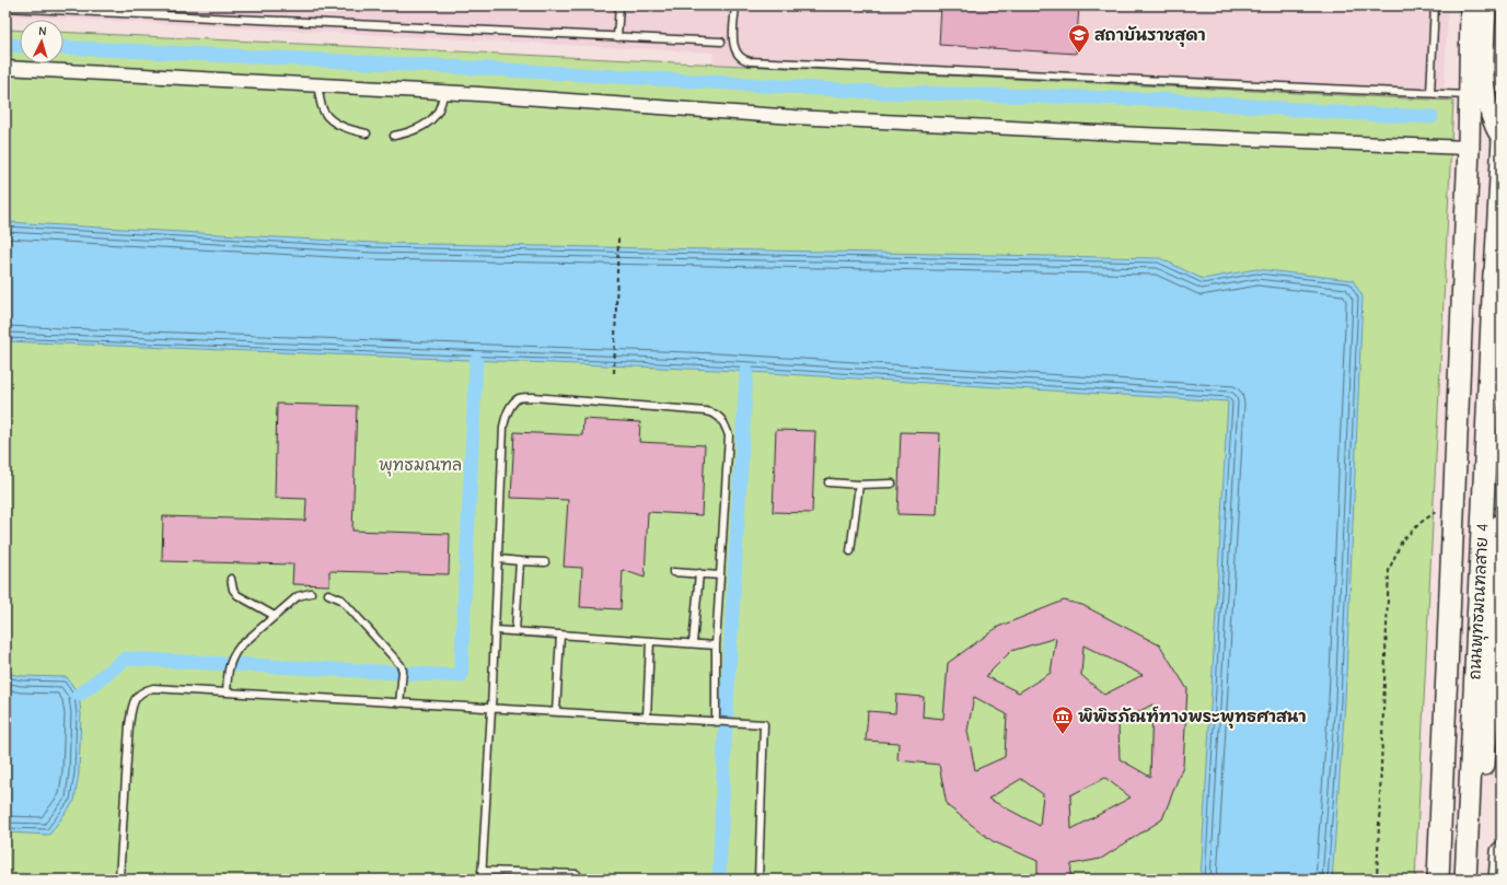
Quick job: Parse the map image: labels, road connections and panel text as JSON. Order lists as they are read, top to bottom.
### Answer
{
  "streets": {
    "main road": ["ถนนพุทธมณฑลสาย 4"]
  },
  "parks": ["พุทธมณฑล"],
  "places": {
    "school or university": ["สถาบันราชสุดา"],
    "museum": ["พิพิธภัณฑ์ทางพระพุทธศาสนา"]
  },
  "north": "top"
}
